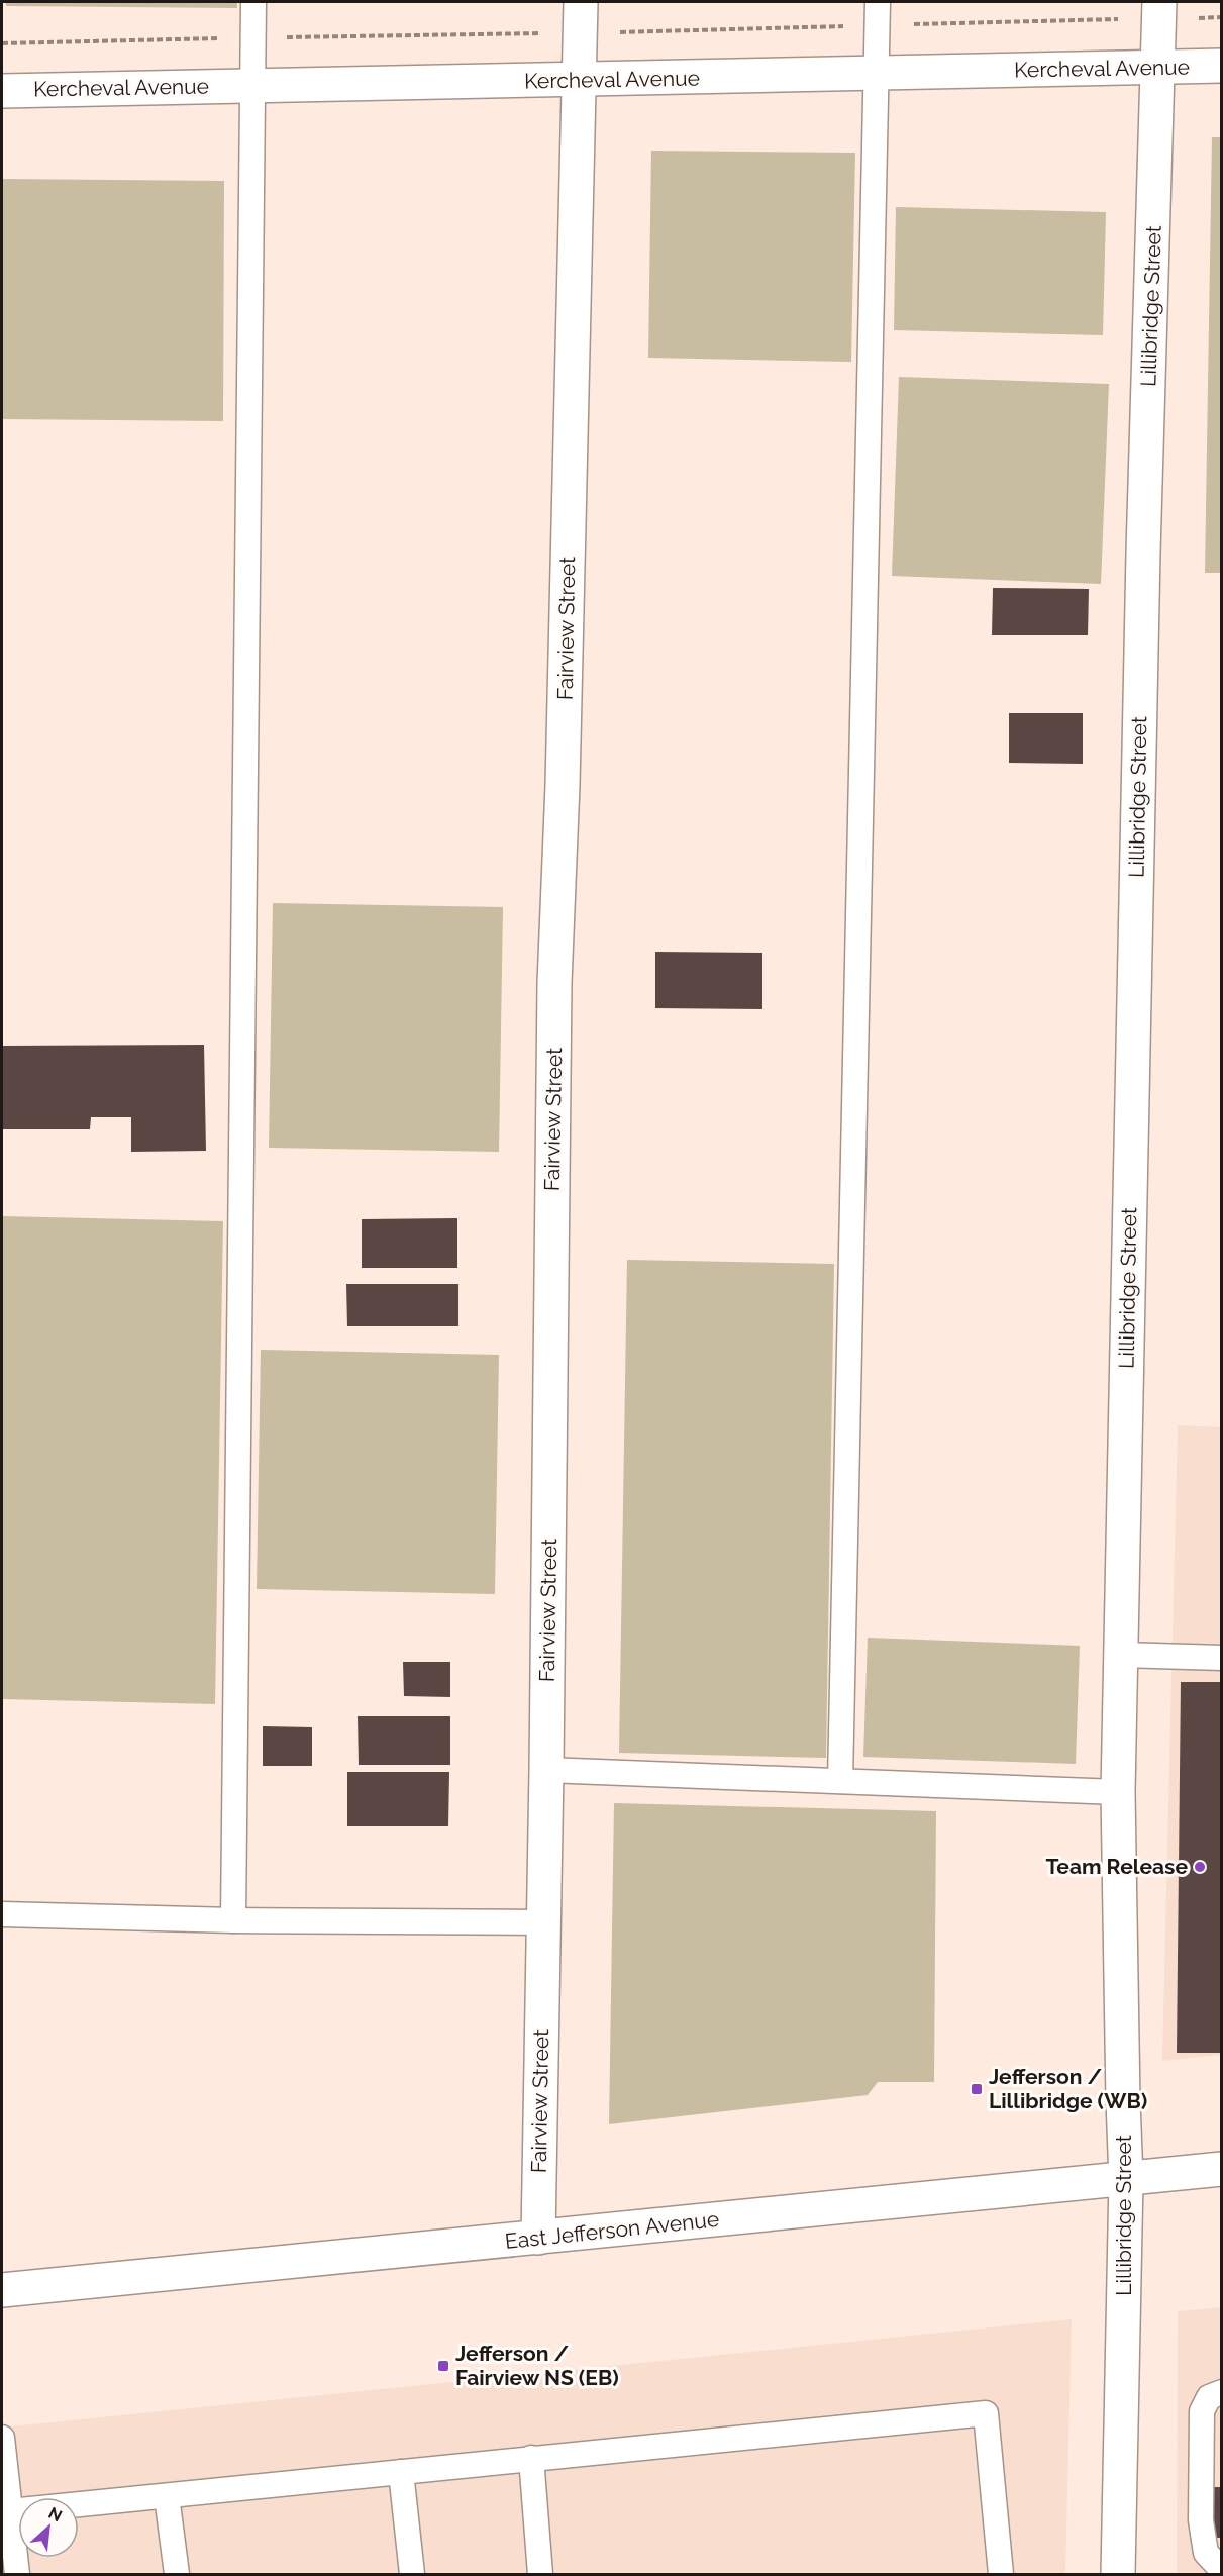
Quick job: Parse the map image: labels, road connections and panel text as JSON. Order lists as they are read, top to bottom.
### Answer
{
  "streets": {
    "street": [
      "Kercheval Avenue",
      "Lillibridge Street",
      "Fairview Street",
      "East Jefferson Avenue"
    ]
  },
  "crossings": [
    ["Kercheval Avenue", "Lillibridge Street"],
    ["Kercheval Avenue", "Fairview Street"],
    ["Lillibridge Street", "East Jefferson Avenue"],
    ["Fairview Street", "East Jefferson Avenue"]
  ],
  "places": {
    "other": ["Team Release"],
    "transit": ["Jefferson / Lillibridge (WB)", "Jefferson / Fairview NS (EB)"]
  },
  "north": "top right"
}
